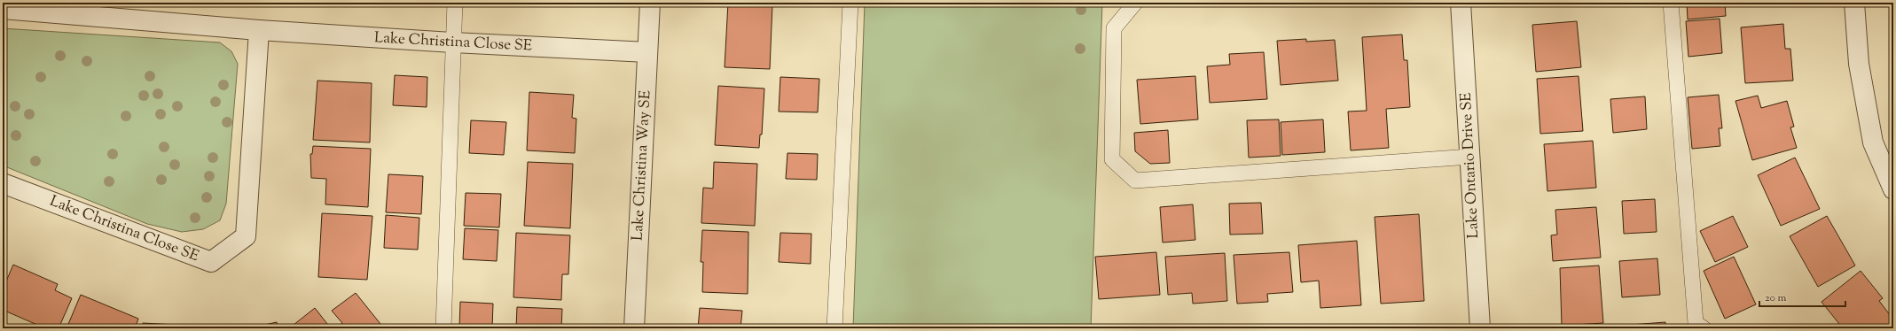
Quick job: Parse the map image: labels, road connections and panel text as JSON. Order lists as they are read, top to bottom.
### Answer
{
  "streets": {
    "street": ["Lake Christina Close SE", "Lake Christina Way SE", "Lake Ontario Drive SE"]
  },
  "crossings": [
    ["Lake Christina Close SE", "Lake Christina Way SE"]
  ],
  "scale_bar": "20 m"
}
